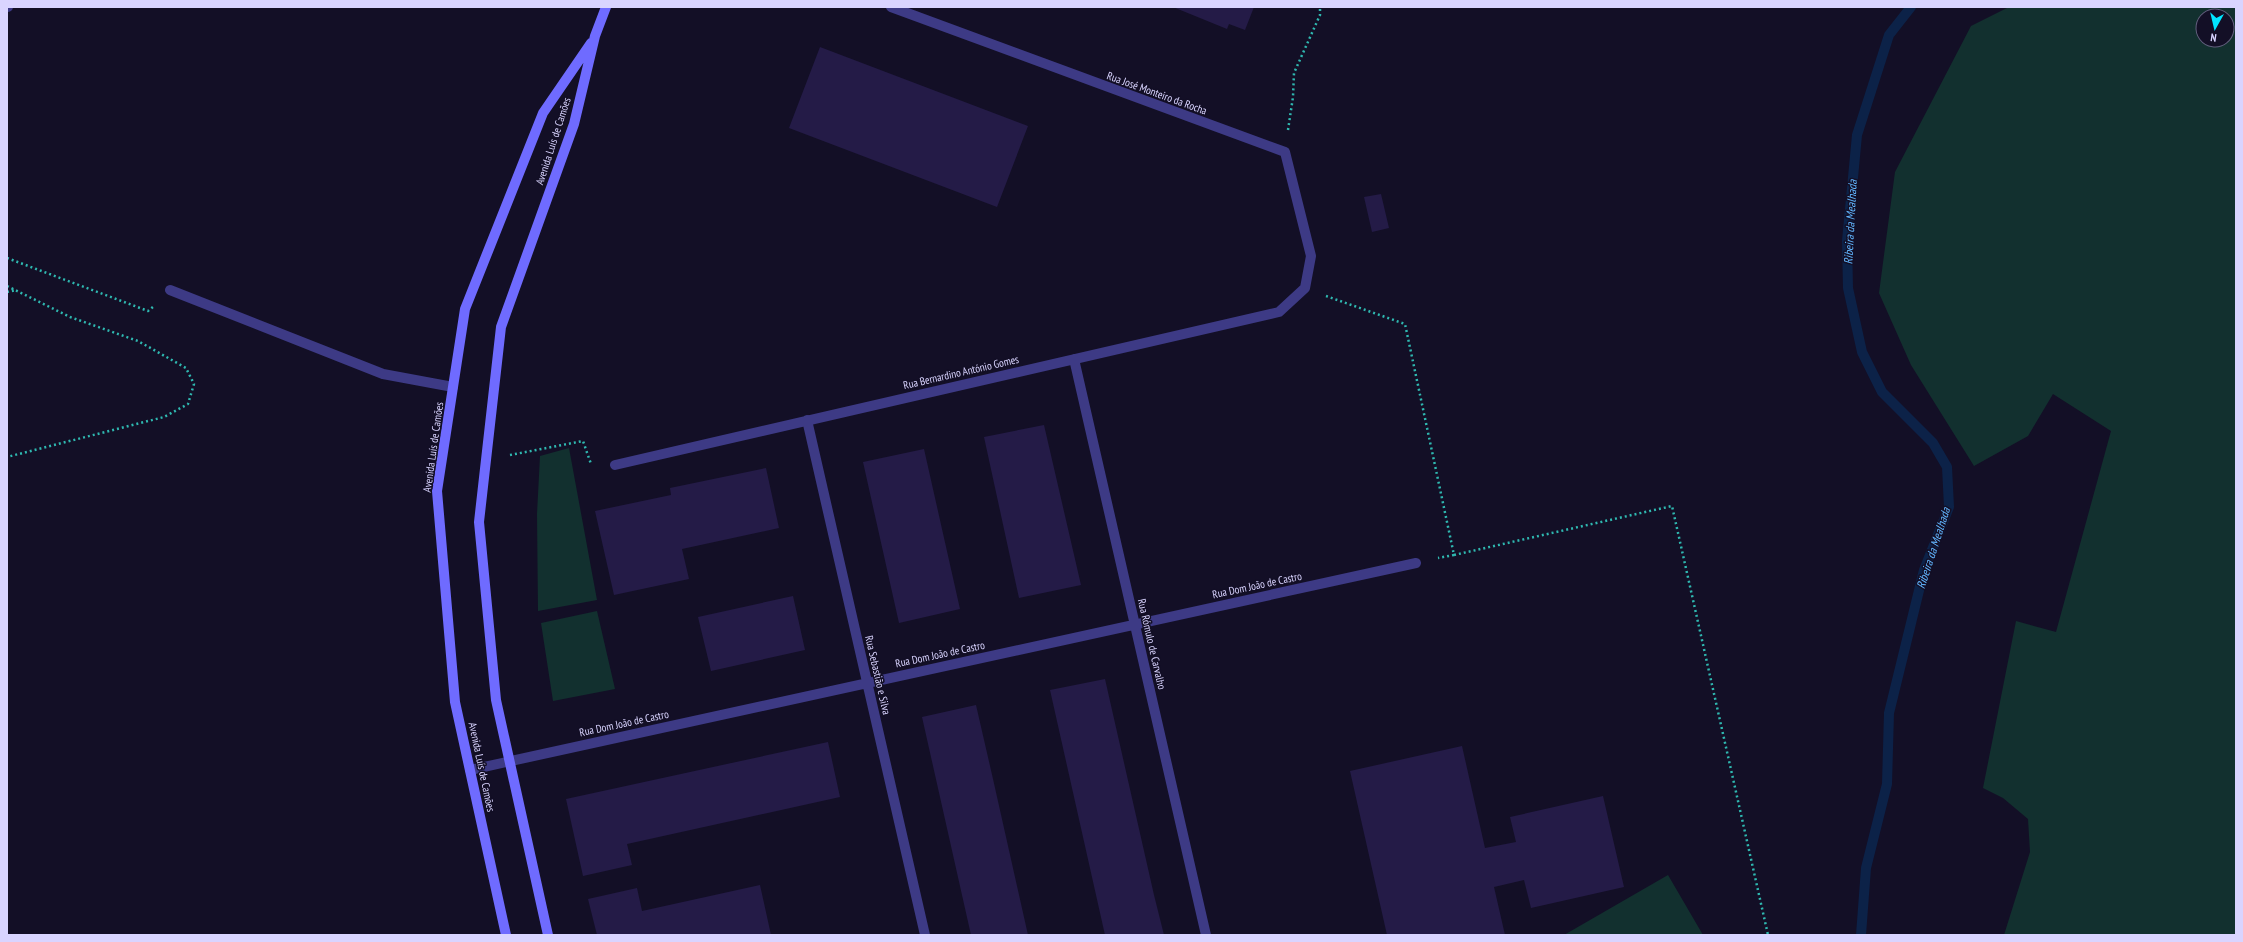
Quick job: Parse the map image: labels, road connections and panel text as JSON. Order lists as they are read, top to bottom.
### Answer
{
  "streets": {
    "street": [
      "Rua José Monteiro da Rocha",
      "Avenida Luís de Camões",
      "Rua Bernardino António Gomes",
      "Rua Dom João de Castro",
      "Rua Rómulo de Carvalho",
      "Rua Sebastião e Silva"
    ]
  },
  "crossings": [
    ["Avenida Luís de Camões", "Rua Dom João de Castro"],
    ["Rua Bernardino António Gomes", "Rua Rómulo de Carvalho"],
    ["Rua Bernardino António Gomes", "Rua Sebastião e Silva"],
    ["Rua Dom João de Castro", "Rua Rómulo de Carvalho"],
    ["Rua Dom João de Castro", "Rua Sebastião e Silva"]
  ],
  "water": ["Ribeira da Mealhada"],
  "north": "bottom"
}
